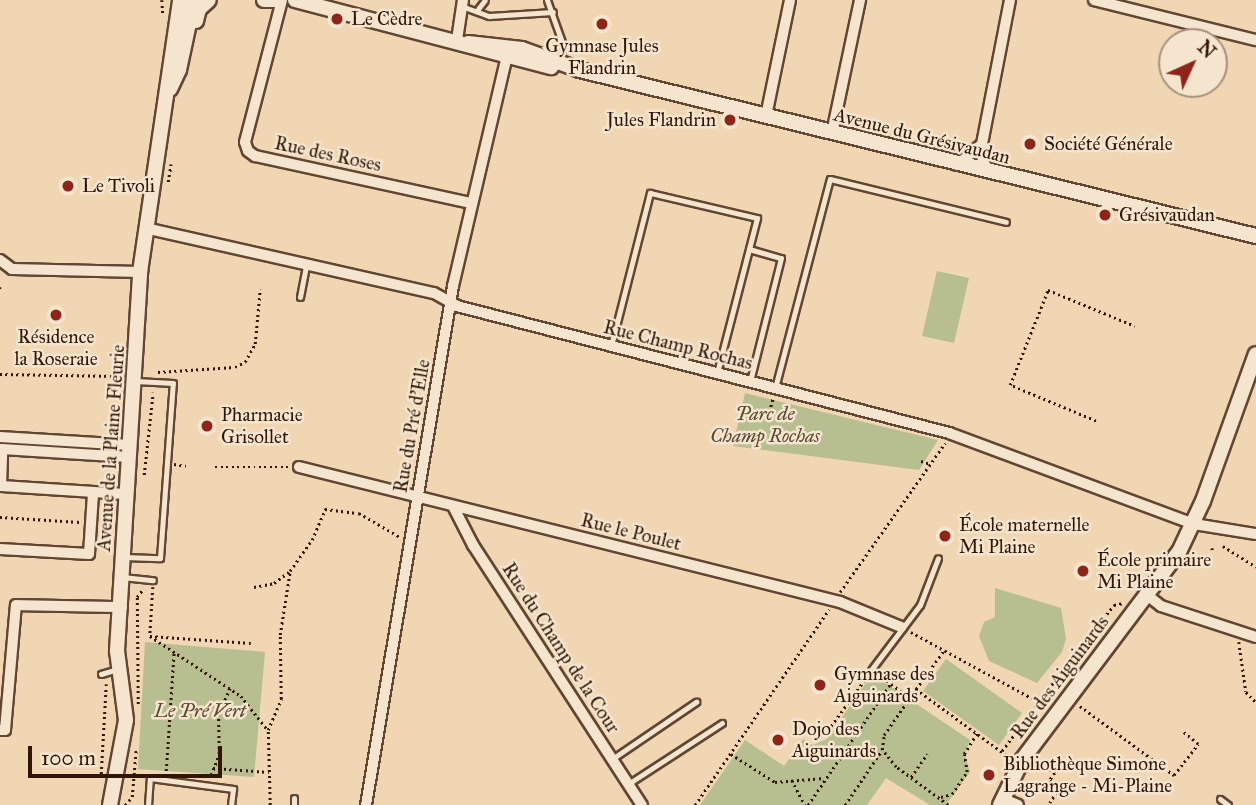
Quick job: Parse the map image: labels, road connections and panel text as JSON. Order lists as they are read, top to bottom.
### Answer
{
  "streets": {
    "street": [
      "Avenue du Grésivaudan",
      "Rue des Roses",
      "Rue Champ Rochas",
      "Rue du Pré d'Elle",
      "Avenue de la Plaine Fleurie",
      "Rue le Poulet",
      "Rue du Champ de la Cour",
      "Rue des Aiguinards"
    ]
  },
  "crossings": [
    ["Avenue du Grésivaudan", "Rue du Pré d'Elle"],
    ["Rue des Roses", "Rue du Pré d'Elle"],
    ["Rue Champ Rochas", "Rue du Pré d'Elle"],
    ["Rue Champ Rochas", "Avenue de la Plaine Fleurie"],
    ["Rue Champ Rochas", "Rue des Aiguinards"],
    ["Rue du Pré d'Elle", "Rue le Poulet"],
    ["Rue le Poulet", "Rue du Champ de la Cour"]
  ],
  "parks": ["Parc de Champ Rochas", "Le Pré Vert"],
  "places": [
    "Le Cèdre",
    "Gymnase Jules Flandrin",
    "Jules Flandrin",
    "Société Générale",
    "Le Tivoli",
    "Grésivaudan",
    "Résidence la Roseraie",
    "Pharmacie Grisollet",
    "École maternelle Mi Plaine",
    "École primaire Mi Plaine",
    "Gymnase des Aiguinards",
    "Dojo des Aiguinards",
    "Bibliothèque Simone Lagrange - Mi-Plaine"
  ],
  "scale_bar": "100 m",
  "north": "top right"
}
